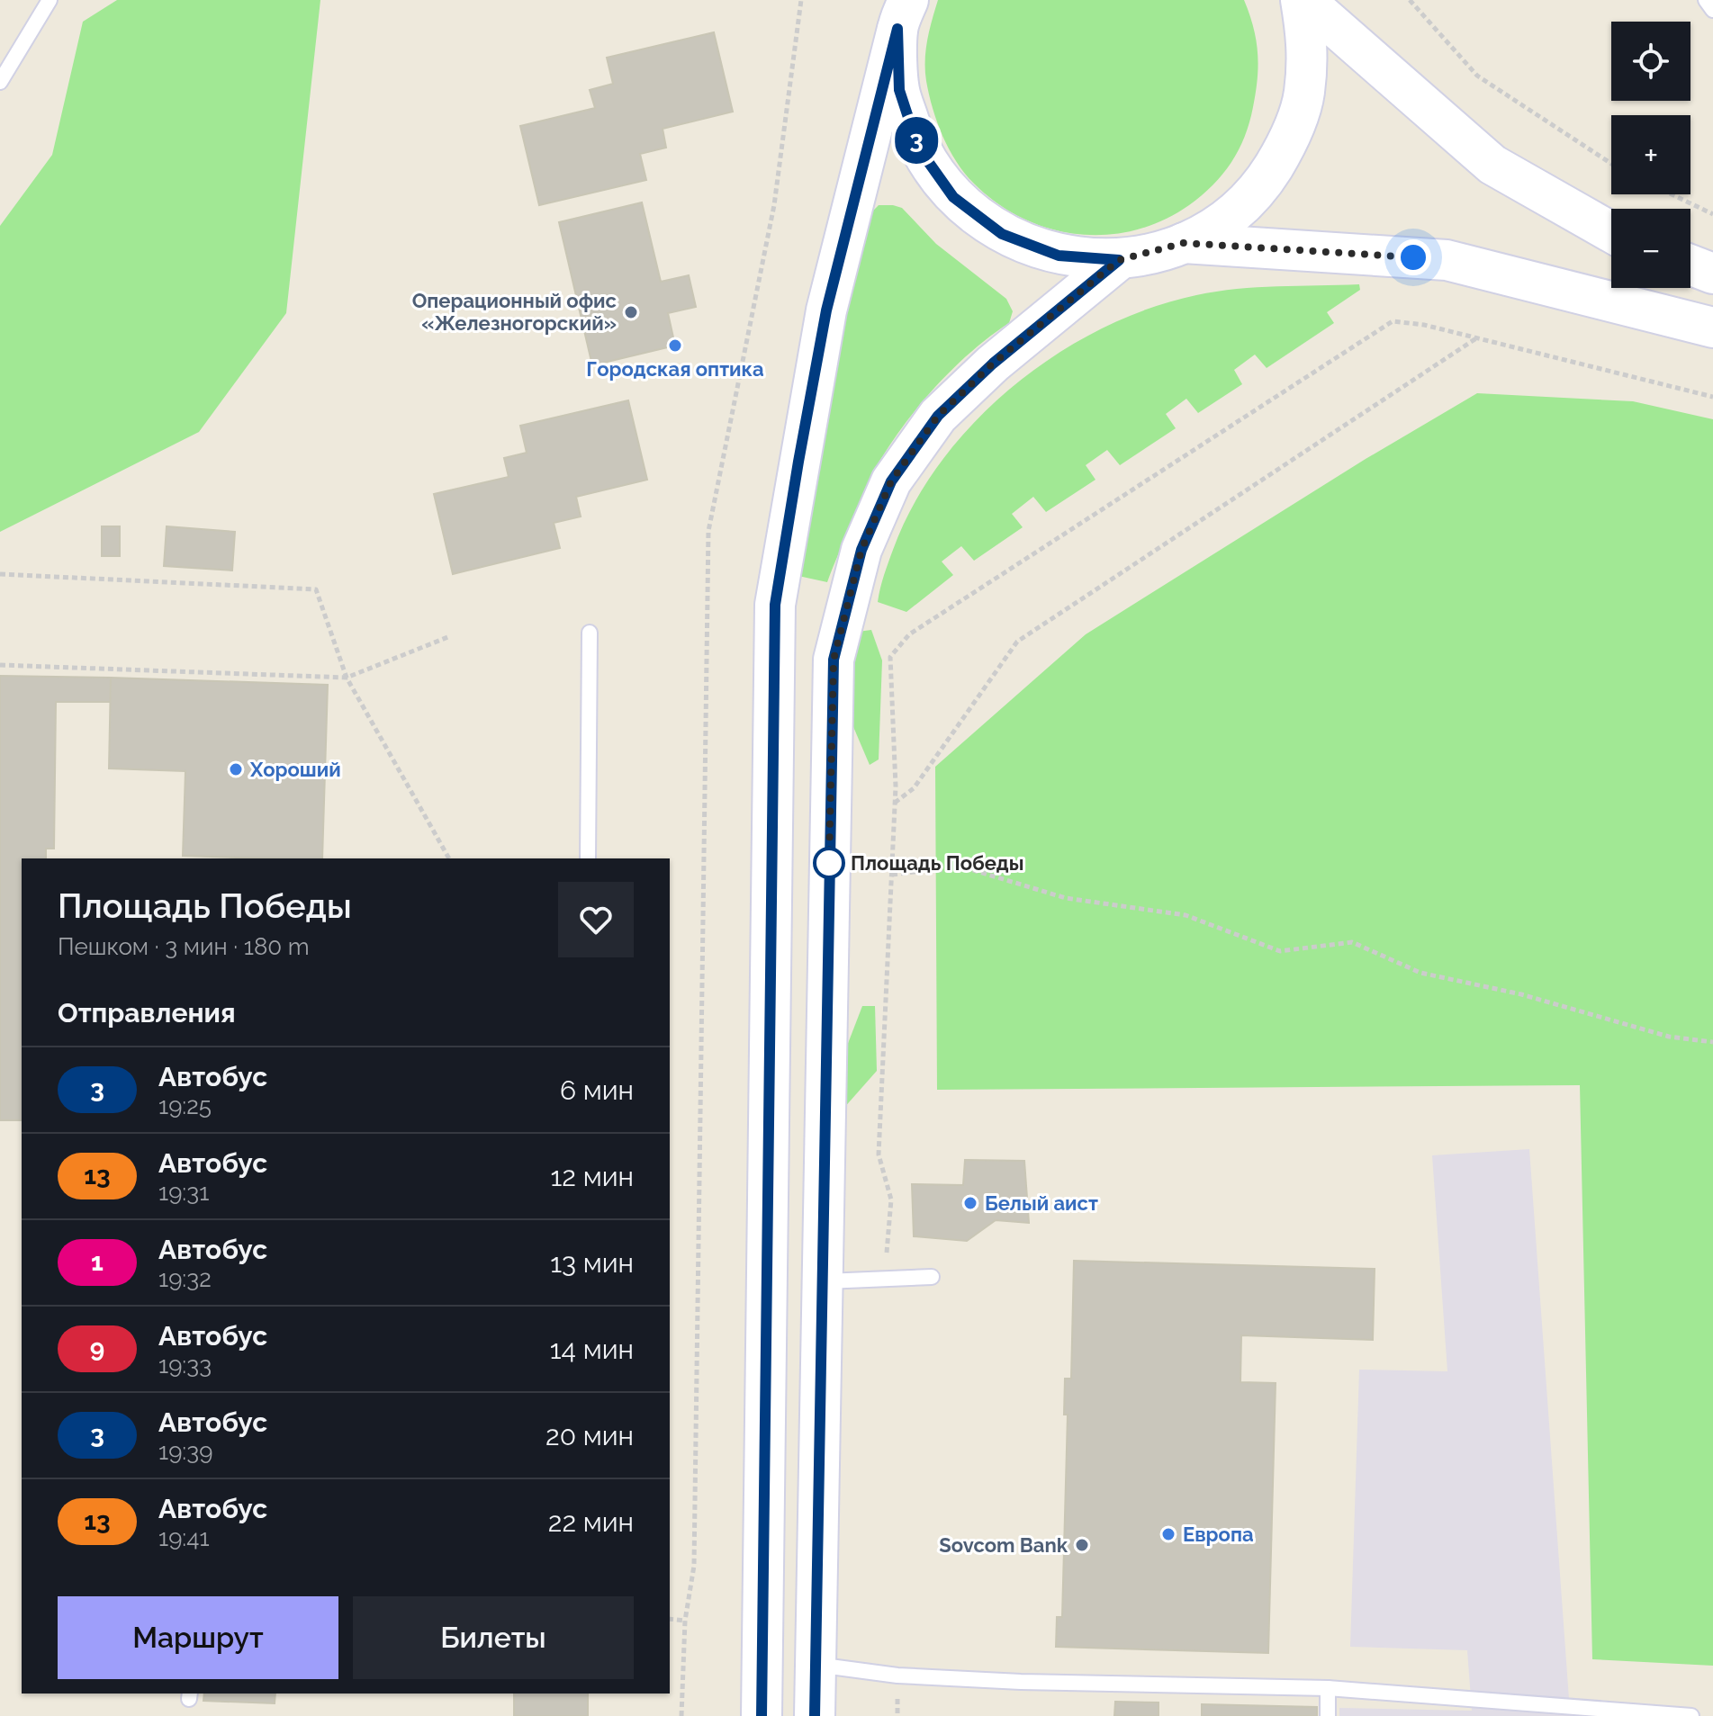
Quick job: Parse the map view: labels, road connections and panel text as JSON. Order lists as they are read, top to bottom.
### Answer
{
  "places": [
    "Операционный офис «Железногорский»",
    "Городская оптика",
    "Хороший",
    "Площадь Победы",
    "Белый аист",
    "Европа",
    "Sovcom Bank"
  ],
  "lines": ["bus line 3"],
  "page": {
    "on_map": "3",
    "map_buttons": ["+", "−"],
    "heading": [
      ["Площадь Победы", "Пешком · 3 мин · 180 m"],
      "Отправления"
    ],
    "list": [
      {
        "mark": "3",
        "name": "Автобус",
        "note": "19:25",
        "value": "6 мин"
      },
      {
        "mark": "13",
        "name": "Автобус",
        "note": "19:31",
        "value": "12 мин"
      },
      {
        "mark": "1",
        "name": "Автобус",
        "note": "19:32",
        "value": "13 мин"
      },
      {
        "mark": "9",
        "name": "Автобус",
        "note": "19:33",
        "value": "14 мин"
      },
      {
        "mark": "3",
        "name": "Автобус",
        "note": "19:39",
        "value": "20 мин"
      },
      {
        "mark": "13",
        "name": "Автобус",
        "note": "19:41",
        "value": "22 мин"
      }
    ],
    "buttons": ["Маршрут", "Билеты"]
  }
}
